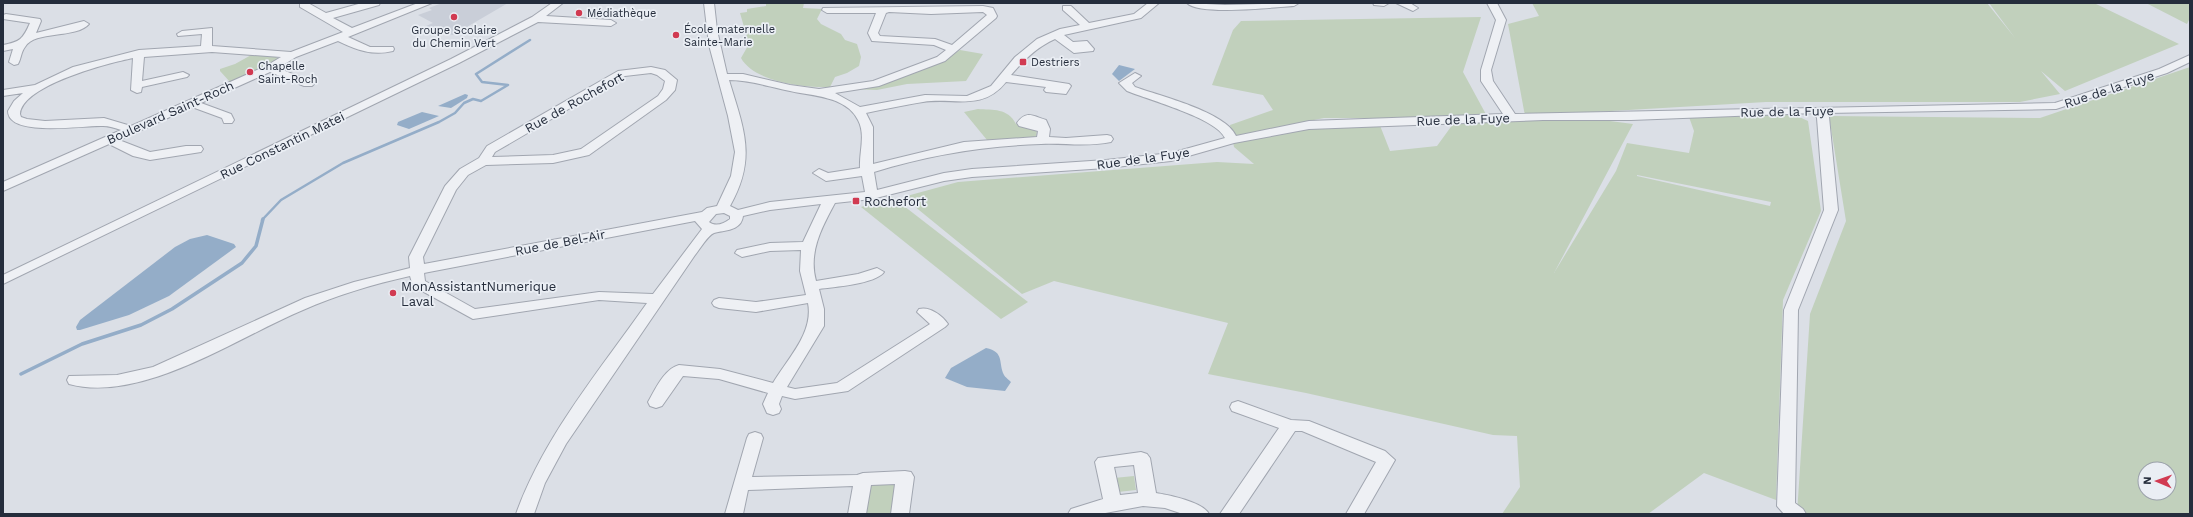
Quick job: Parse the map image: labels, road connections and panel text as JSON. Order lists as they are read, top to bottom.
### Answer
{
  "streets": {
    "street": [
      "Rue de la Fuye",
      "Rue de Rochefort",
      "Boulevard Saint-Roch",
      "Rue Constantin Matei",
      "Rue de Bel-Air"
    ]
  },
  "crossings": [
    ["Rue de Rochefort", "Rue de Bel-Air"]
  ],
  "places": {
    "other": [
      "Médiathèque",
      "Groupe Scolaire du Chemin Vert",
      "École maternelle Sainte-Marie",
      "Chapelle Saint-Roch",
      "MonAssistantNumerique Laval"
    ],
    "transit": ["Destriers", "Rochefort"]
  },
  "north": "left"
}
